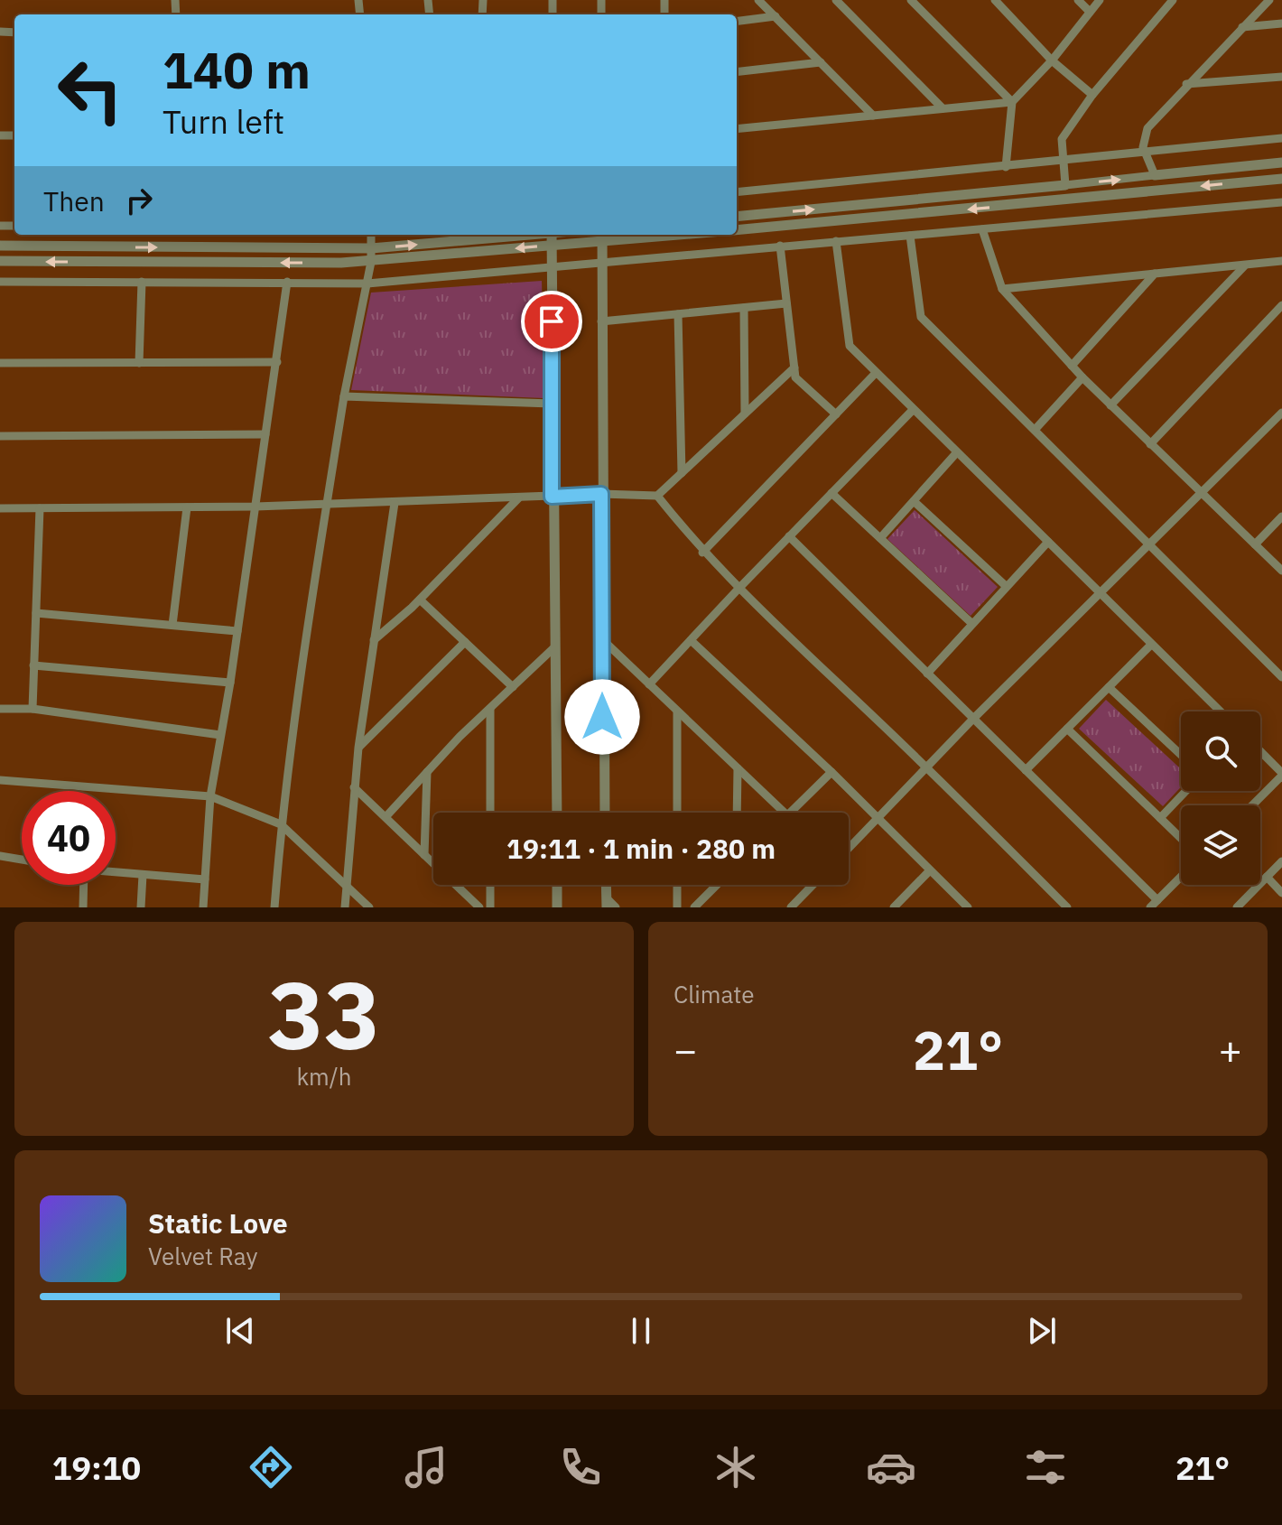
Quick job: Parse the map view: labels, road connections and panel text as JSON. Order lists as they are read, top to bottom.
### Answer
{
  "page": {
    "turn": ["140 m", "Turn left"],
    "then": "Then",
    "limit": "40",
    "trip": "19:11 · 1 min · 280 m",
    "tile": [
      ["33", "km/h"],
      "Climate"
    ],
    "heat": ["−", "21°", "+"],
    "song": ["Static Love", "Velvet Ray"],
    "tabs": ["19:10", "21°"]
  }
}
